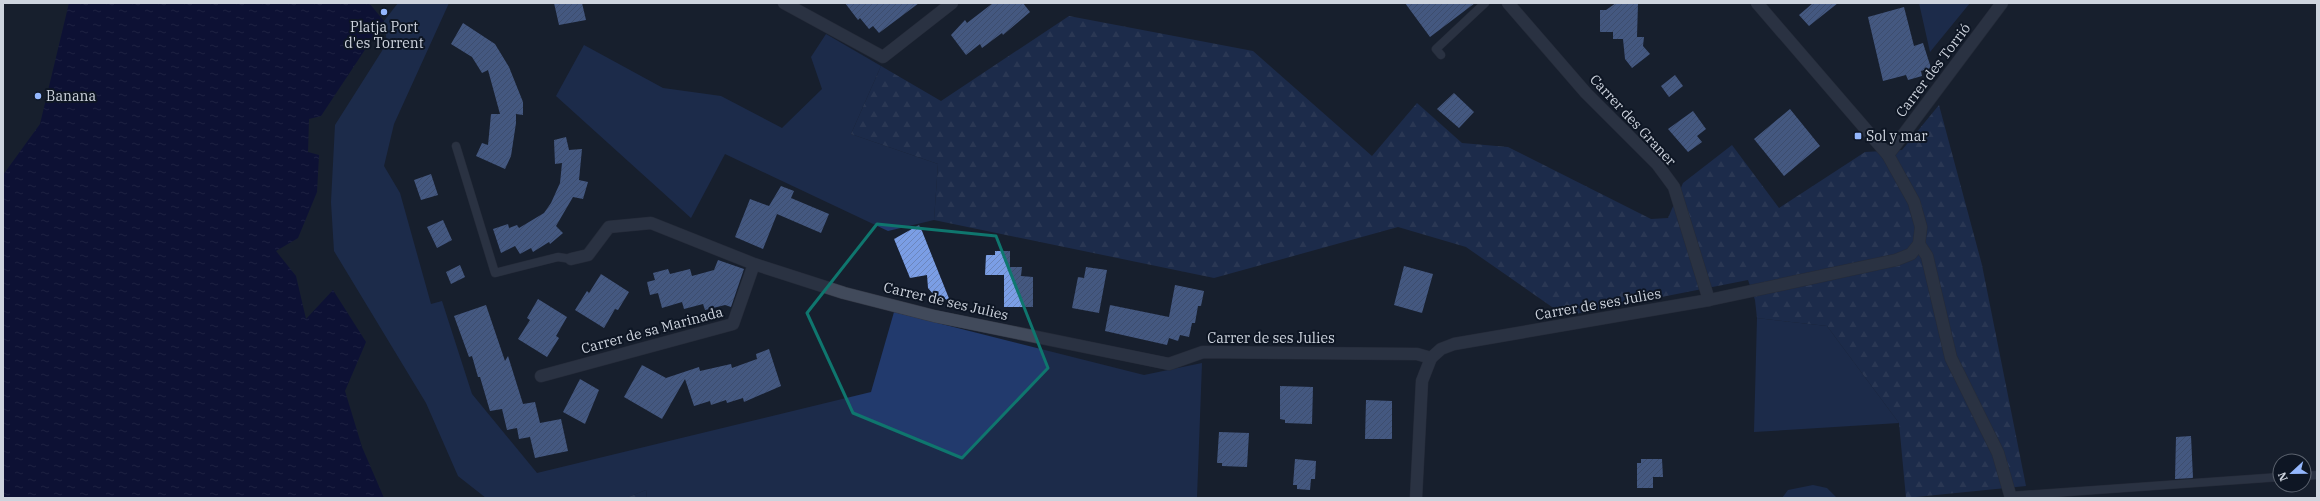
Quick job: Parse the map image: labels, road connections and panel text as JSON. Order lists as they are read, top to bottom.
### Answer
{
  "streets": {
    "street": [
      "Carrer des Torrió",
      "Carrer des Graner",
      "Carrer de ses Julies",
      "Carrer de sa Marinada"
    ]
  },
  "crossings": [
    ["Carrer des Graner", "Carrer de ses Julies"],
    ["Carrer de ses Julies", "Carrer de sa Marinada"]
  ],
  "places": {
    "other": ["Platja Port d'es Torrent", "Banana"],
    "transit": ["Sol y mar"]
  },
  "north": "left"
}
